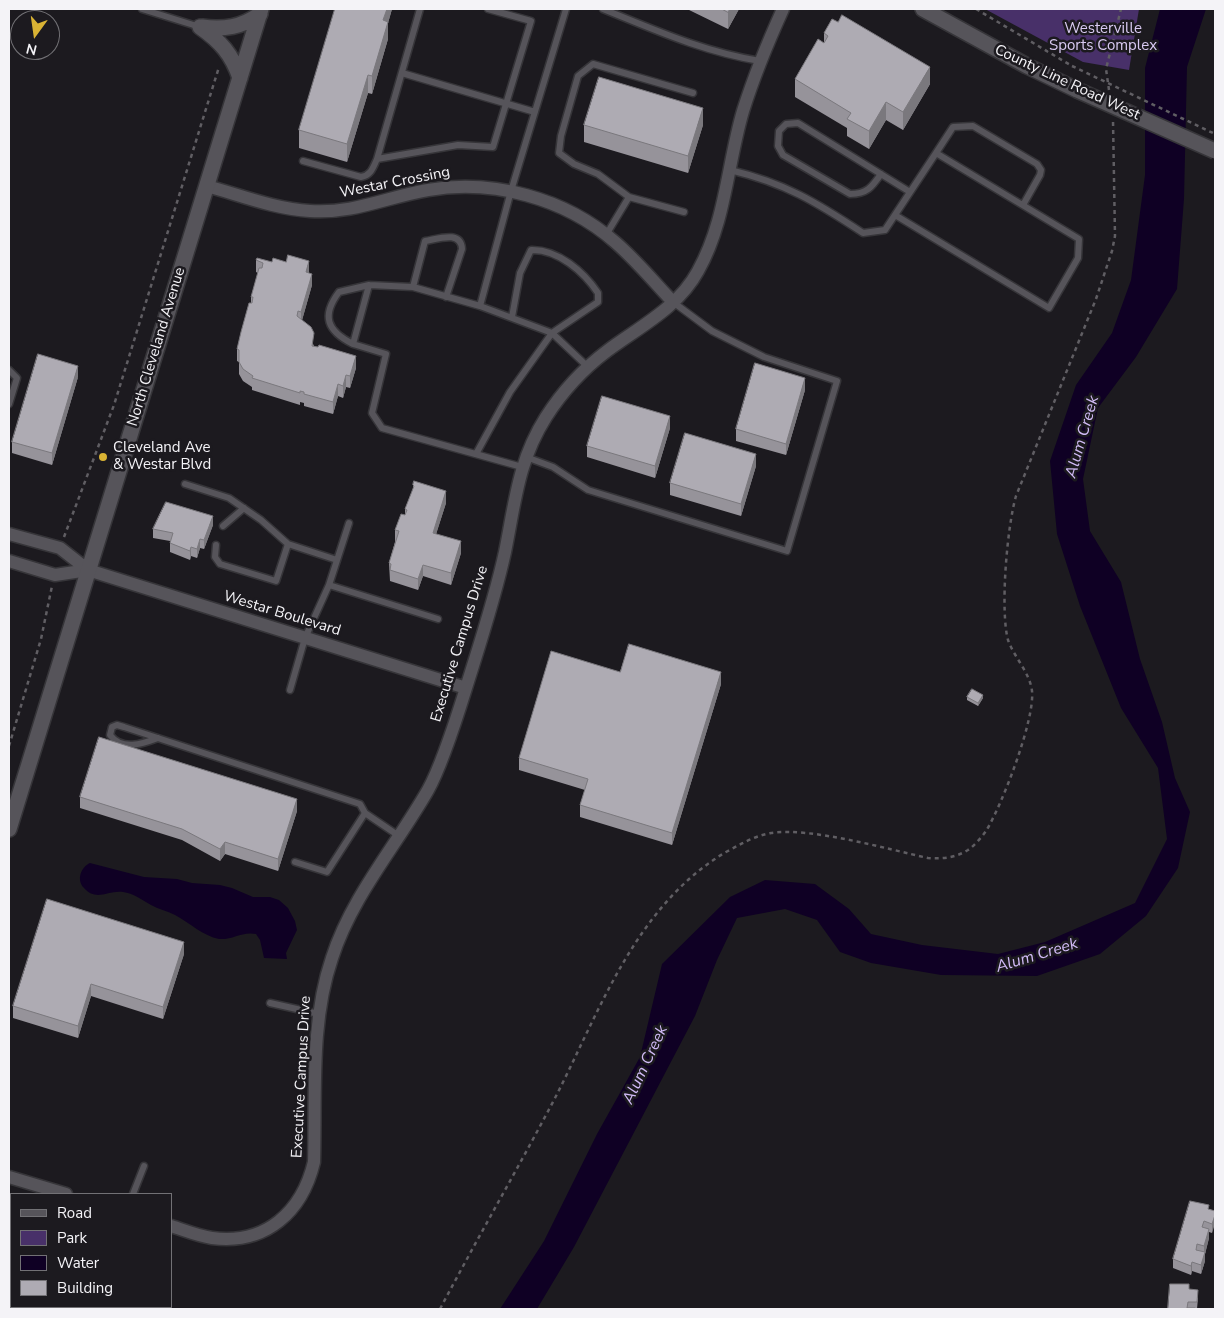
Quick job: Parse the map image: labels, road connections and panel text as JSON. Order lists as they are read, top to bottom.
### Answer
{
  "streets": {
    "main road": ["County Line Road West", "North Cleveland Avenue"],
    "street": ["Westar Crossing", "Westar Boulevard", "Executive Campus Drive"]
  },
  "crossings": [
    ["Westar Crossing", "North Cleveland Avenue"],
    ["Westar Crossing", "Executive Campus Drive"],
    ["North Cleveland Avenue", "Westar Boulevard"],
    ["Westar Boulevard", "Executive Campus Drive"]
  ],
  "water": ["Alum Creek"],
  "parks": ["Westerville Sports Complex"],
  "places": ["Cleveland Ave & Westar Blvd"],
  "legend": [
    "Road",
    "Park",
    "Water",
    "Building"
  ],
  "north": "bottom"
}
